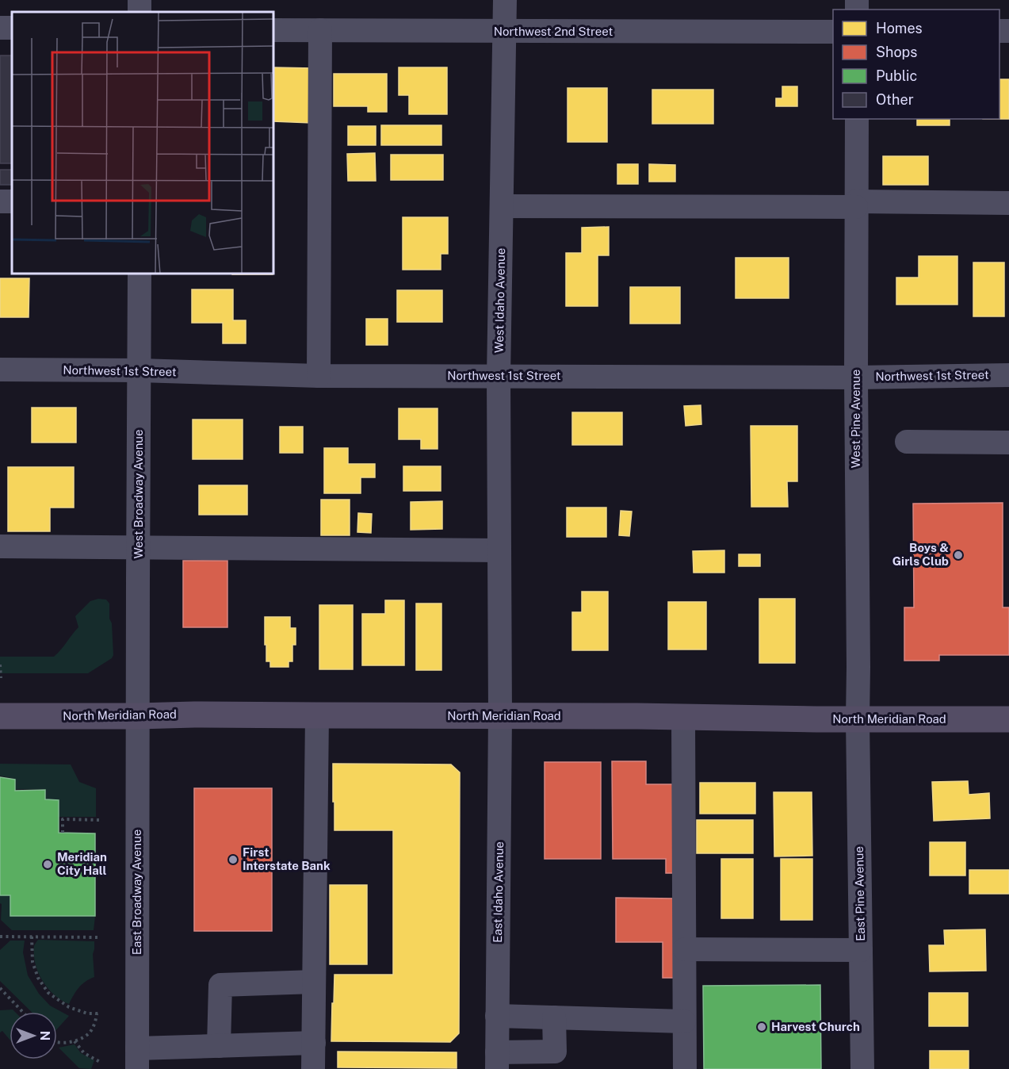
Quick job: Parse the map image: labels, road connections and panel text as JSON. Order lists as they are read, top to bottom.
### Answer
{
  "streets": {
    "main road": ["North Meridian Road"],
    "street": [
      "Northwest 2nd Street",
      "West Idaho Avenue",
      "Northwest 1st Street",
      "West Pine Avenue",
      "West Broadway Avenue",
      "East Broadway Avenue",
      "East Idaho Avenue",
      "East Pine Avenue"
    ]
  },
  "crossings": [
    ["Northwest 2nd Street", "West Idaho Avenue"],
    ["West Idaho Avenue", "Northwest 1st Street"],
    ["West Idaho Avenue", "North Meridian Road"],
    ["West Idaho Avenue", "East Idaho Avenue"],
    ["Northwest 1st Street", "West Pine Avenue"],
    ["Northwest 1st Street", "West Broadway Avenue"],
    ["West Pine Avenue", "North Meridian Road"],
    ["West Pine Avenue", "East Pine Avenue"],
    ["West Broadway Avenue", "North Meridian Road"],
    ["West Broadway Avenue", "East Broadway Avenue"],
    ["North Meridian Road", "East Broadway Avenue"],
    ["North Meridian Road", "East Idaho Avenue"],
    ["North Meridian Road", "East Pine Avenue"]
  ],
  "places": [
    "Boys & Girls Club",
    "First Interstate Bank",
    "Meridian City Hall",
    "Harvest Church"
  ],
  "legend": [
    "Homes",
    "Shops",
    "Public",
    "Other"
  ],
  "north": "right"
}
